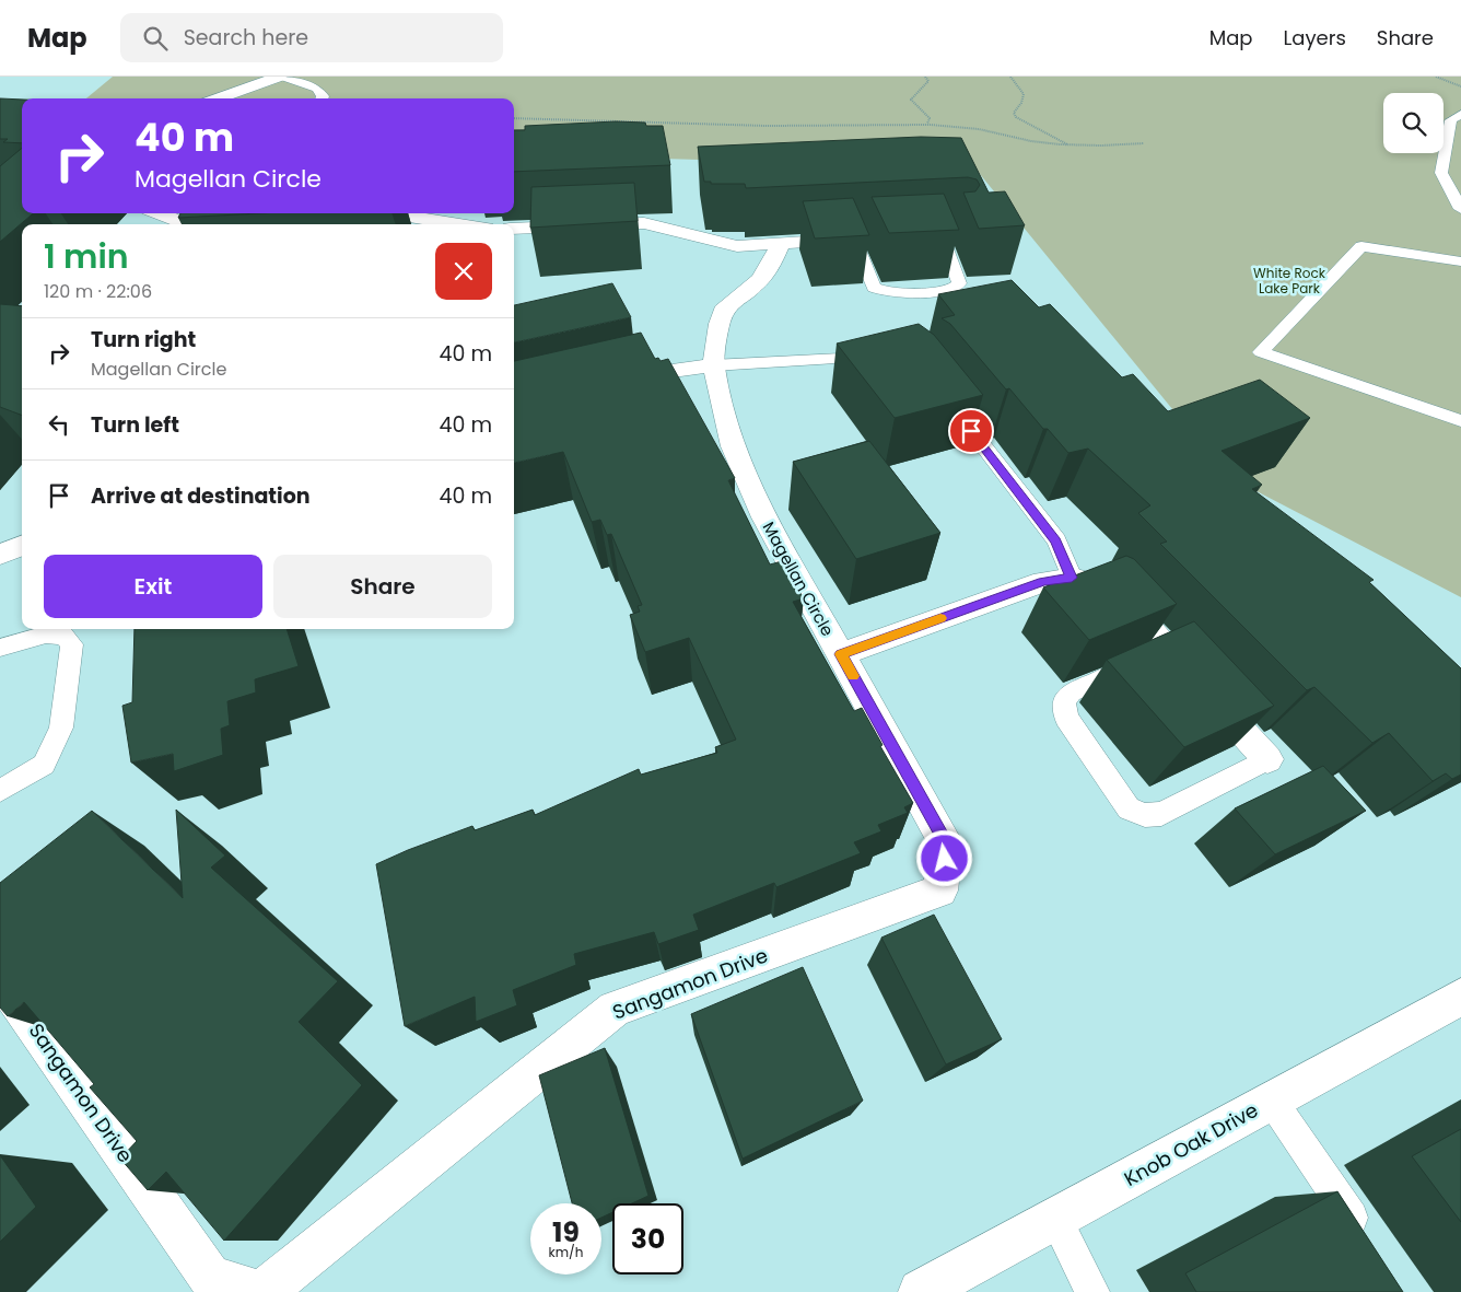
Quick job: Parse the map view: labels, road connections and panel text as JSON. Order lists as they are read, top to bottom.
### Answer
{
  "streets": {
    "street": ["Magellan Circle", "Sangamon Drive", "Knob Oak Drive"]
  },
  "crossings": [
    ["Magellan Circle", "Sangamon Drive"]
  ],
  "parks": ["White Rock Lake Park"],
  "page": {
    "header": "Map",
    "search": "Search here",
    "nav": ["Map", "Layers", "Share"],
    "turn": ["40 m", "Magellan Circle"],
    "heading": ["1 min", "120 m · 22:06"],
    "list": [
      {
        "name": "Turn right",
        "note": "Magellan Circle",
        "value": "40 m"
      },
      {
        "name": "Turn left",
        "value": "40 m"
      },
      {
        "name": "Arrive at destination",
        "value": "40 m"
      }
    ],
    "buttons": ["Exit", "Share"],
    "speed": "19 km/h",
    "limit": "30"
  }
}
